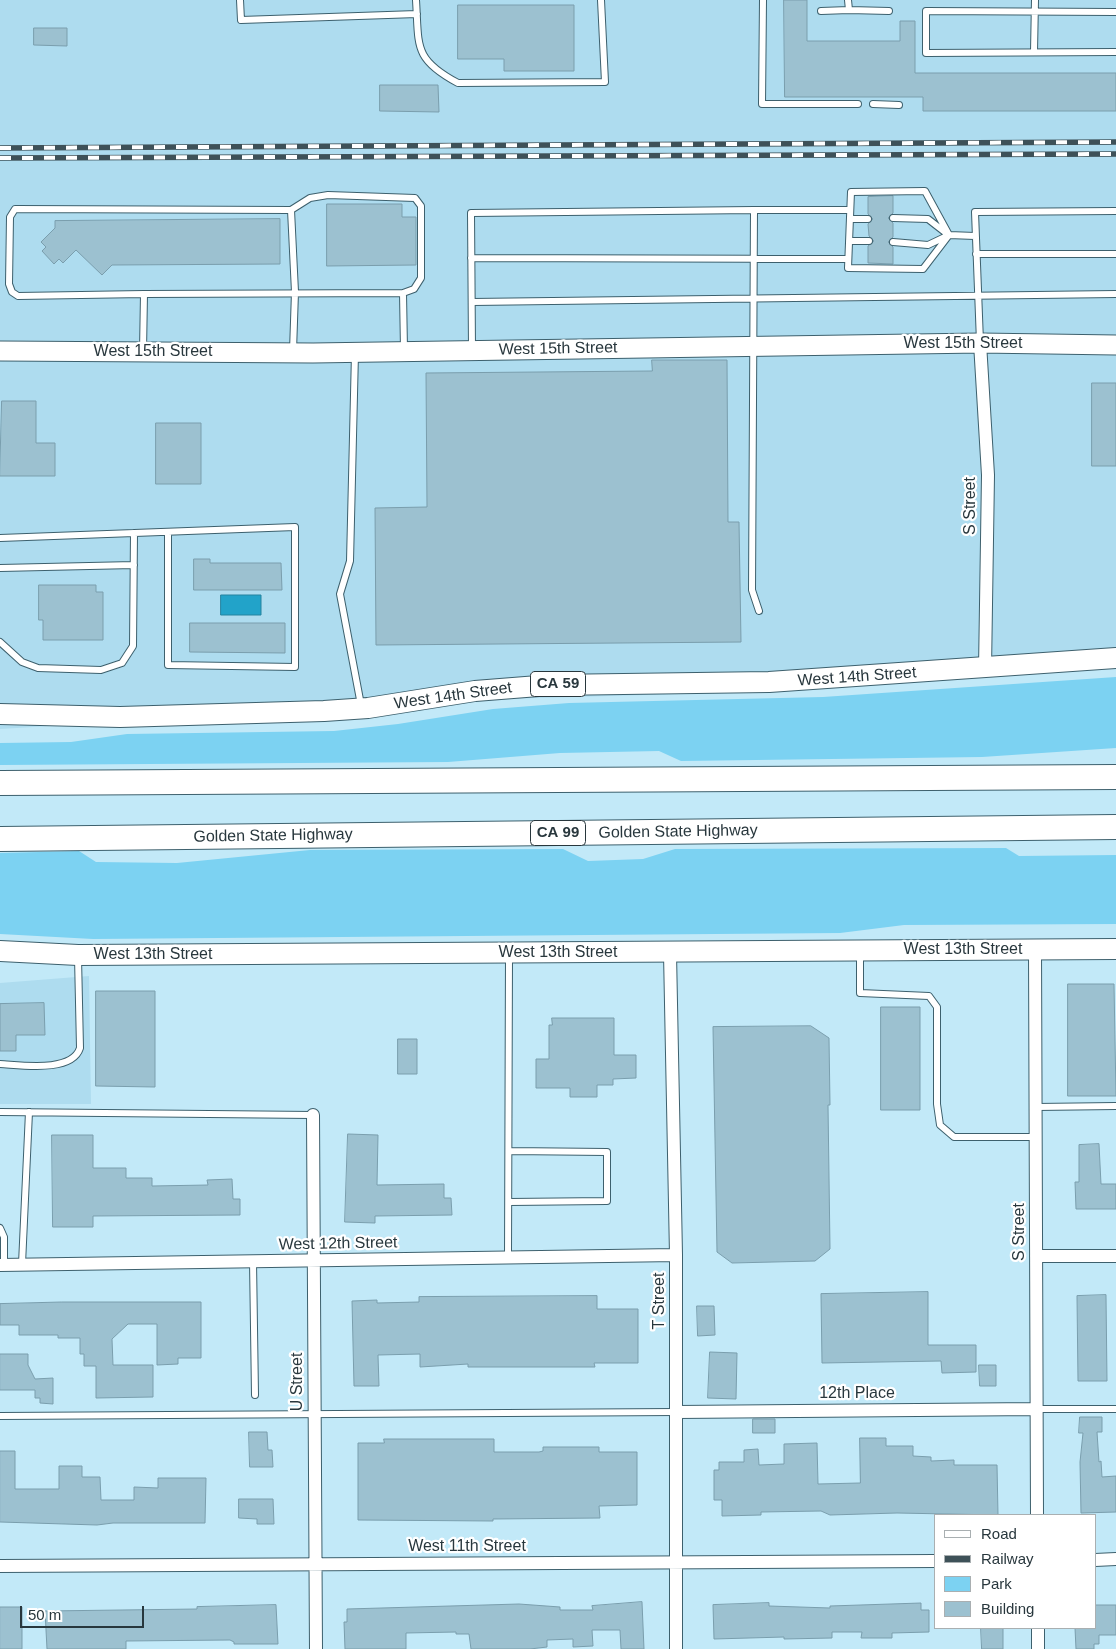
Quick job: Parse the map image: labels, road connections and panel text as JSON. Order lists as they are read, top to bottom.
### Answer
{
  "streets": {
    "highway": ["Golden State Highway", "CA 99"],
    "main road": ["West 14th Street", "CA 59", "West 13th Street"],
    "street": [
      "West 15th Street",
      "S Street",
      "West 12th Street",
      "T Street",
      "U Street",
      "12th Place",
      "West 11th Street"
    ]
  },
  "crossings": [
    ["West 15th Street", "S Street"],
    ["S Street", "West 14th Street"],
    ["S Street", "West 13th Street"],
    ["S Street", "12th Place"],
    ["West 13th Street", "T Street"],
    ["West 12th Street", "T Street"],
    ["West 12th Street", "U Street"],
    ["T Street", "12th Place"],
    ["T Street", "West 11th Street"],
    ["U Street", "West 11th Street"]
  ],
  "legend": [
    "Road",
    "Railway",
    "Park",
    "Building"
  ],
  "scale_bar": "50 m"
}
